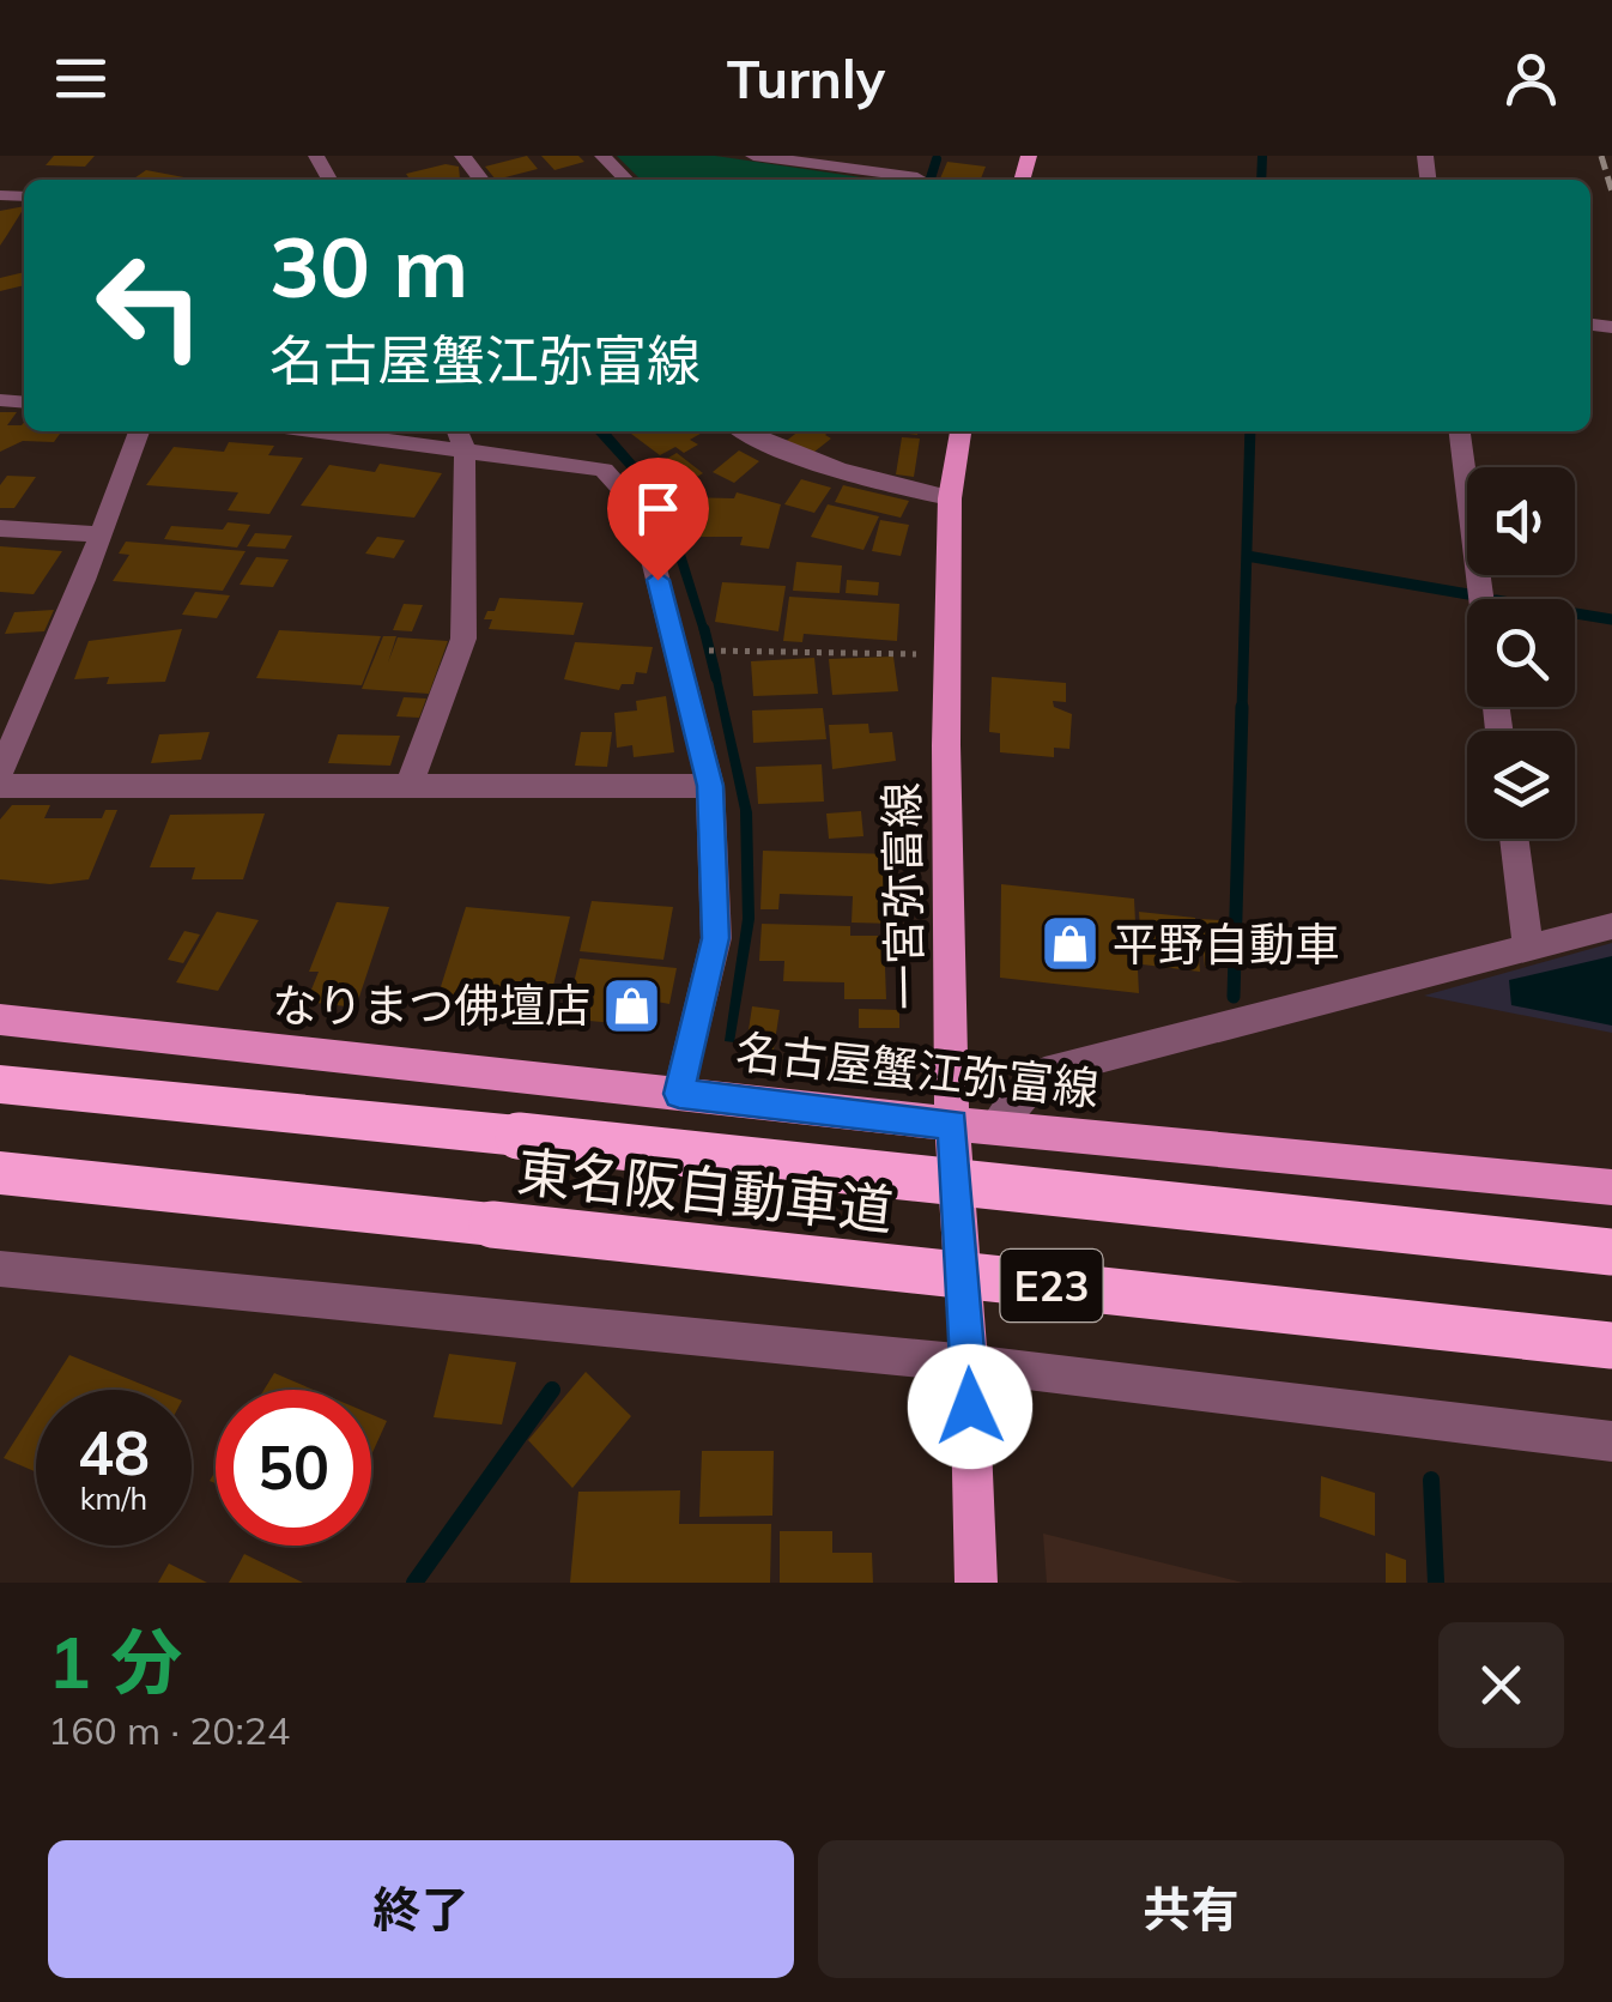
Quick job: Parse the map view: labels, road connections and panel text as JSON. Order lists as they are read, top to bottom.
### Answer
{
  "streets": {
    "highway": ["東名阪自動車道", "E23"],
    "main road": ["一宮弥富線", "名古屋蟹江弥富線"]
  },
  "crossings": [
    ["一宮弥富線", "名古屋蟹江弥富線"]
  ],
  "places": {
    "shop": ["平野自動車", "なりまつ佛壇店"]
  },
  "page": {
    "header": "Turnly",
    "turn": ["30 m", "名古屋蟹江弥富線"],
    "speed": "48 km/h",
    "limit": "50",
    "heading": ["1 分", "160 m · 20:24"],
    "buttons": ["終了", "共有"]
  }
}
